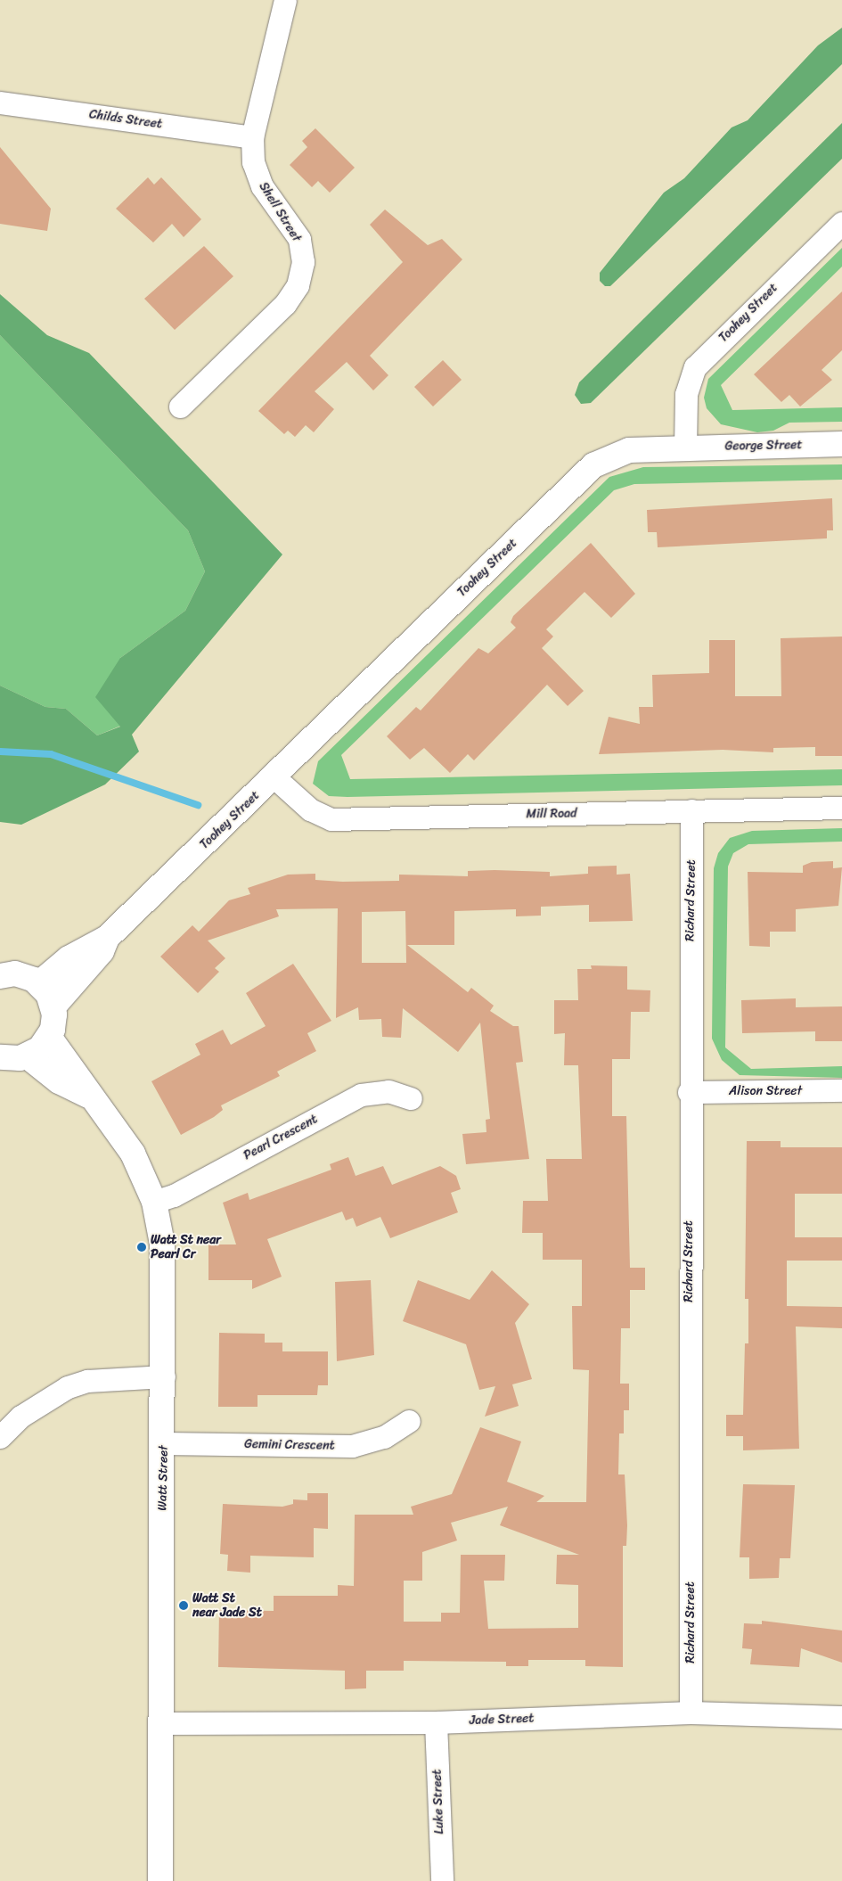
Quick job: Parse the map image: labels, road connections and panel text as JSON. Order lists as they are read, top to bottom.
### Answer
{
  "streets": {
    "main road": ["Toohey Street", "George Street", "Watt Street"],
    "street": [
      "Childs Street",
      "Shell Street",
      "Mill Road",
      "Richard Street",
      "Alison Street",
      "Pearl Crescent",
      "Gemini Crescent",
      "Jade Street",
      "Luke Street"
    ]
  },
  "crossings": [
    ["Childs Street", "Shell Street"],
    ["Toohey Street", "George Street"],
    ["Toohey Street", "Mill Road"],
    ["Mill Road", "Richard Street"],
    ["Richard Street", "Alison Street"],
    ["Richard Street", "Jade Street"],
    ["Pearl Crescent", "Watt Street"],
    ["Gemini Crescent", "Watt Street"],
    ["Watt Street", "Jade Street"],
    ["Jade Street", "Luke Street"]
  ],
  "places": ["Watt St near Pearl Cr", "Watt St near Jade St"]
}
